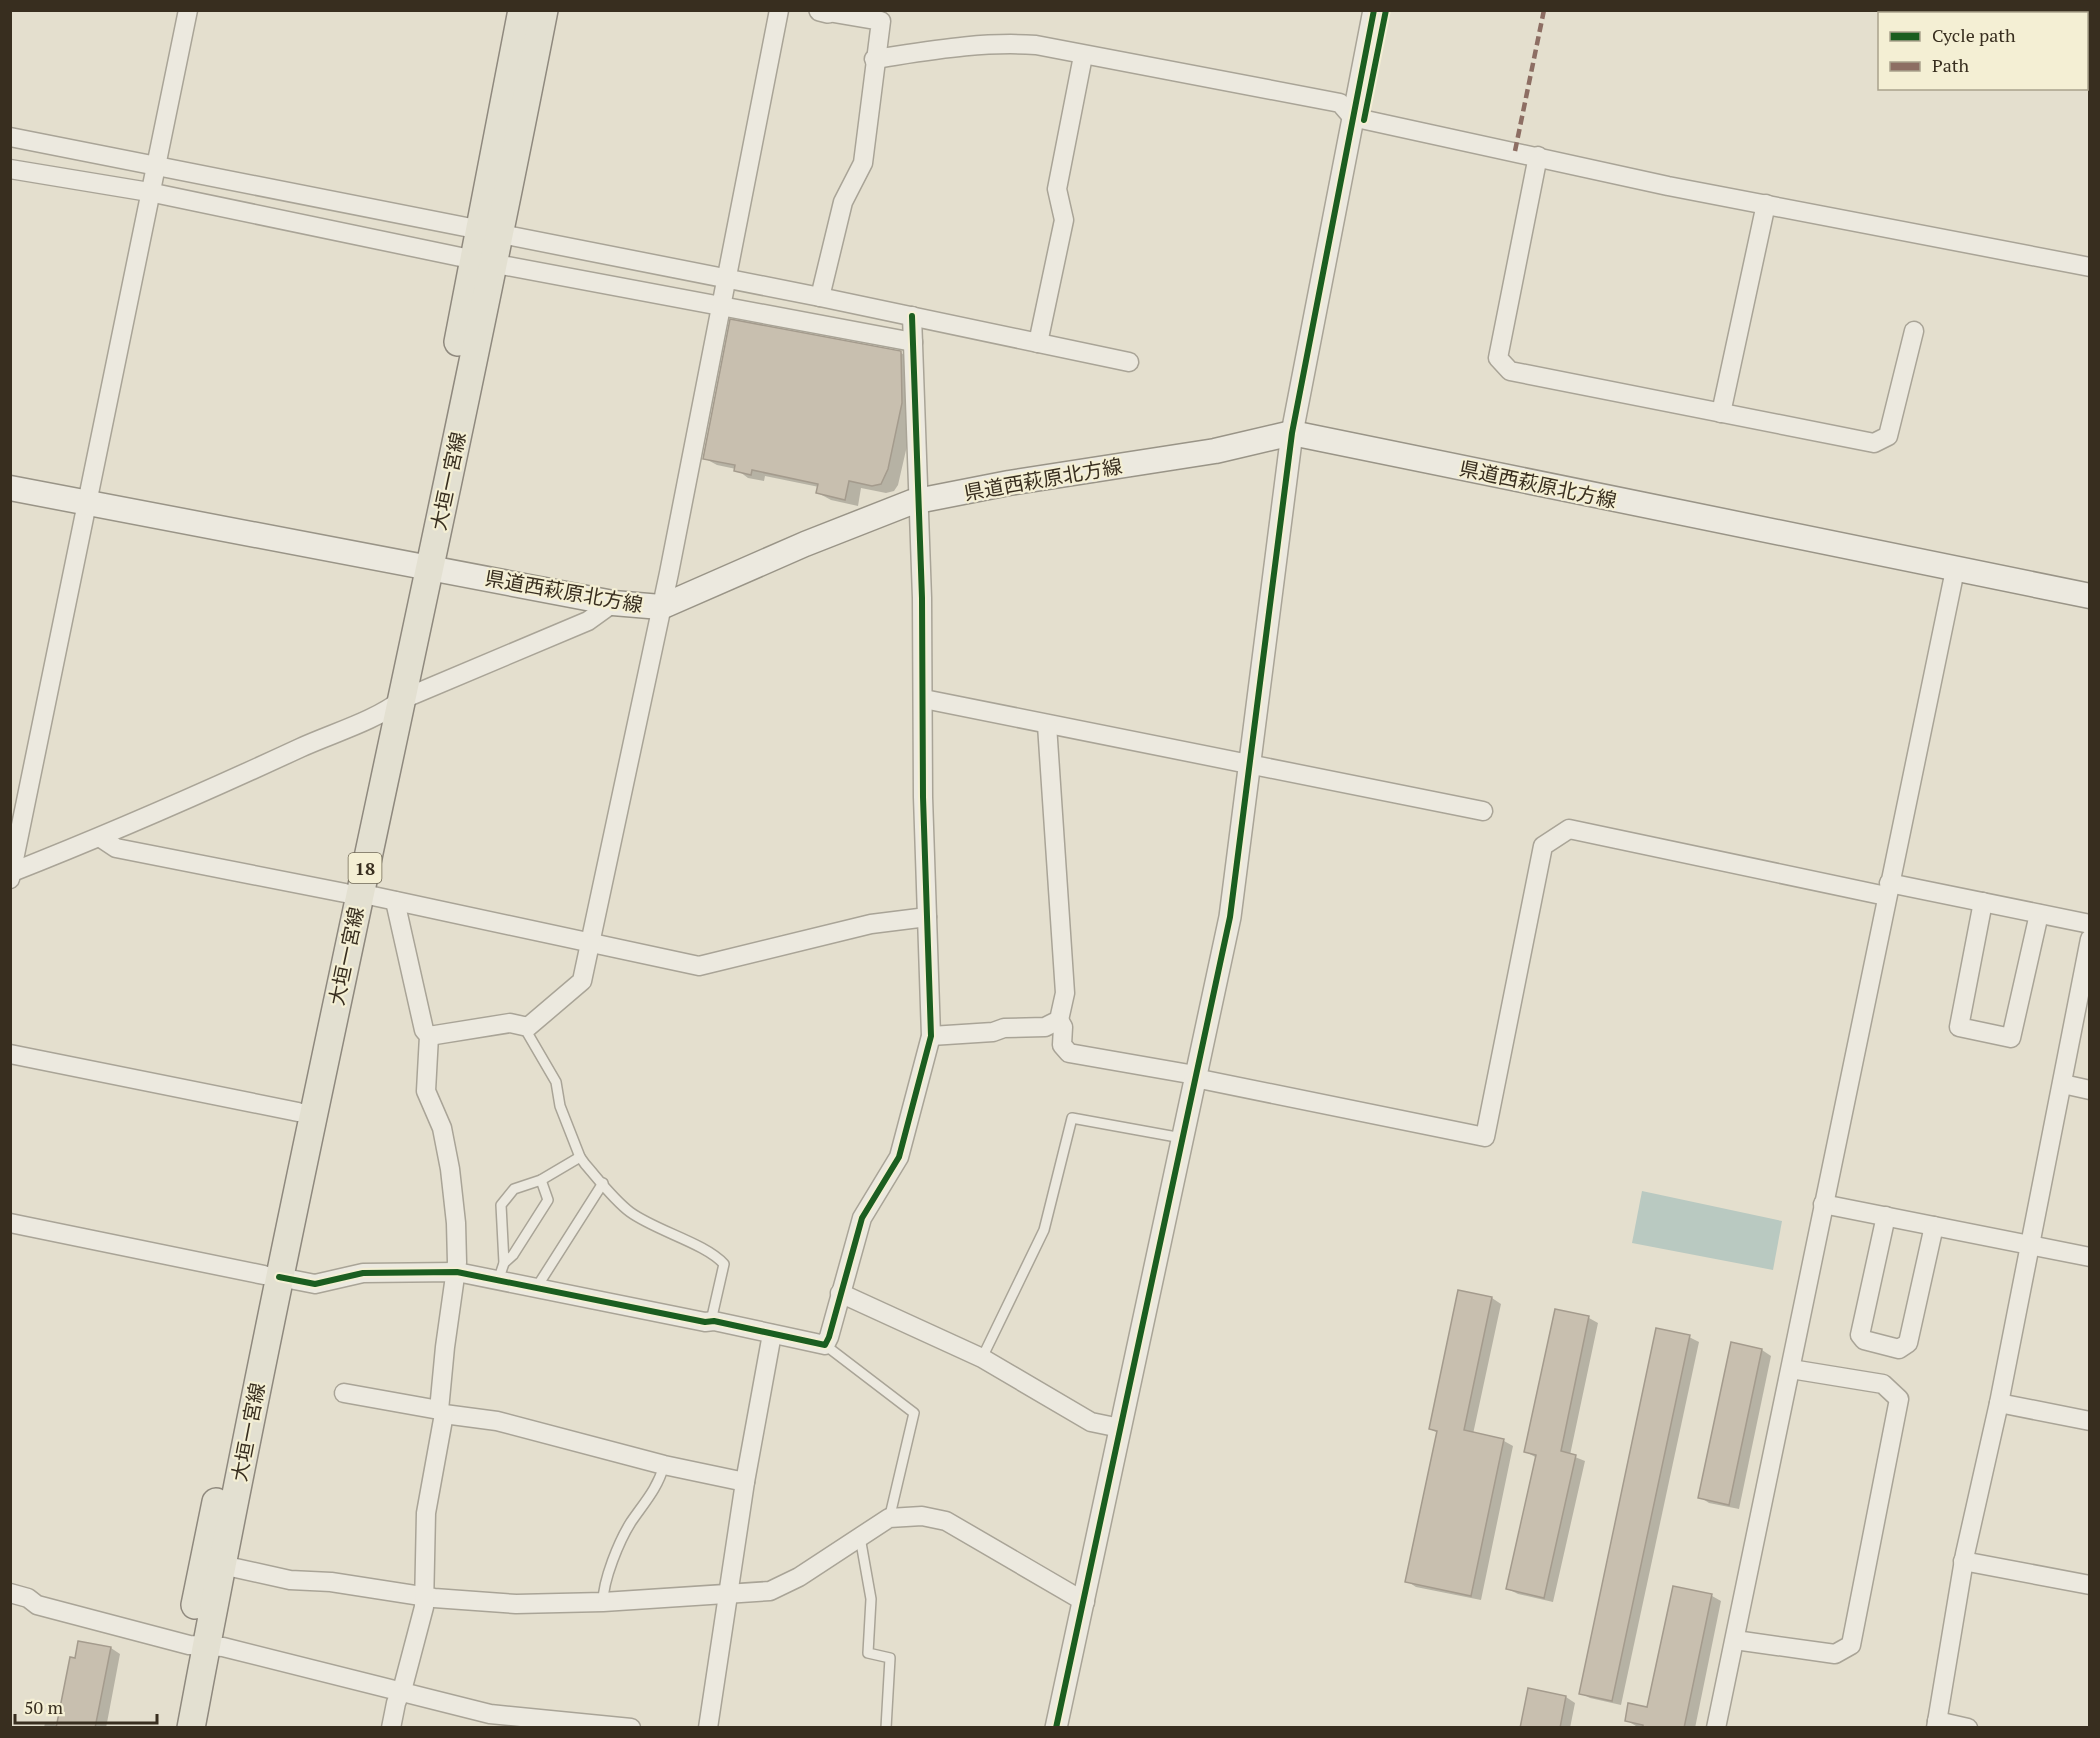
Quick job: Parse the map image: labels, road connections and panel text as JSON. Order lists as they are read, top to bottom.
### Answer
{
  "streets": {
    "main road": ["県道西萩原北方線", "大垣一宮線", "18"]
  },
  "crossings": [
    ["県道西萩原北方線", "大垣一宮線"]
  ],
  "legend": ["Cycle path", "Path"],
  "scale_bar": "50 m"
}
